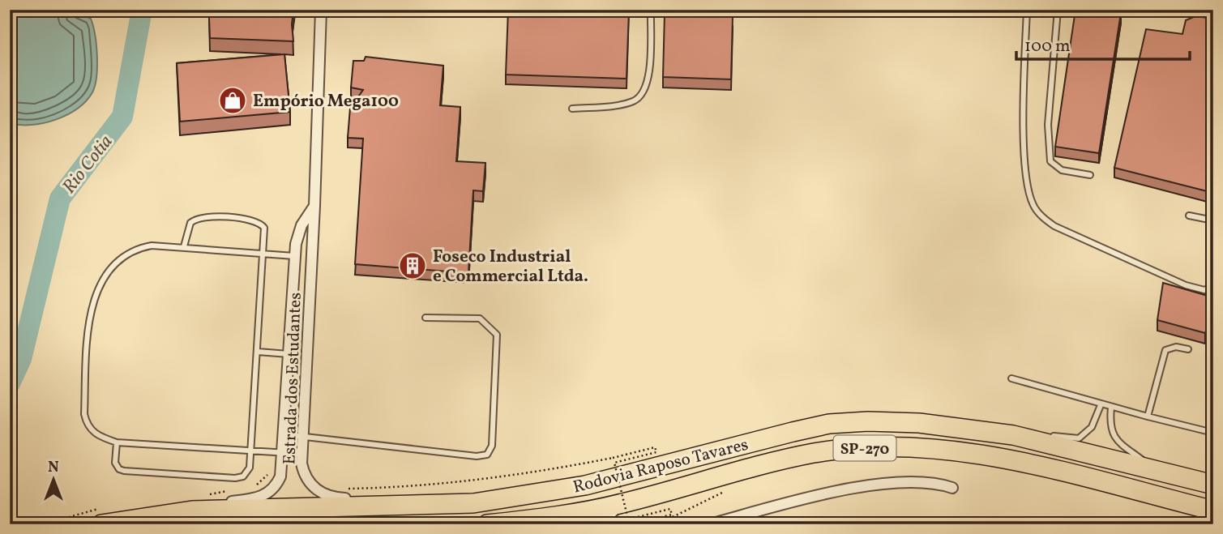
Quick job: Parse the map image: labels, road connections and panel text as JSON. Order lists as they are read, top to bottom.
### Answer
{
  "streets": {
    "highway": ["SP-270", "Rodovia Raposo Tavares"],
    "street": ["Estrada dos Estudantes"]
  },
  "crossings": [
    ["Estrada dos Estudantes", "Rodovia Raposo Tavares"]
  ],
  "water": ["Rio Cotia"],
  "places": {
    "shop": ["Empório Mega100"],
    "building": ["Foseco Industrial e Commercial Ltda."]
  },
  "scale_bar": "100 m",
  "north": "top"
}
